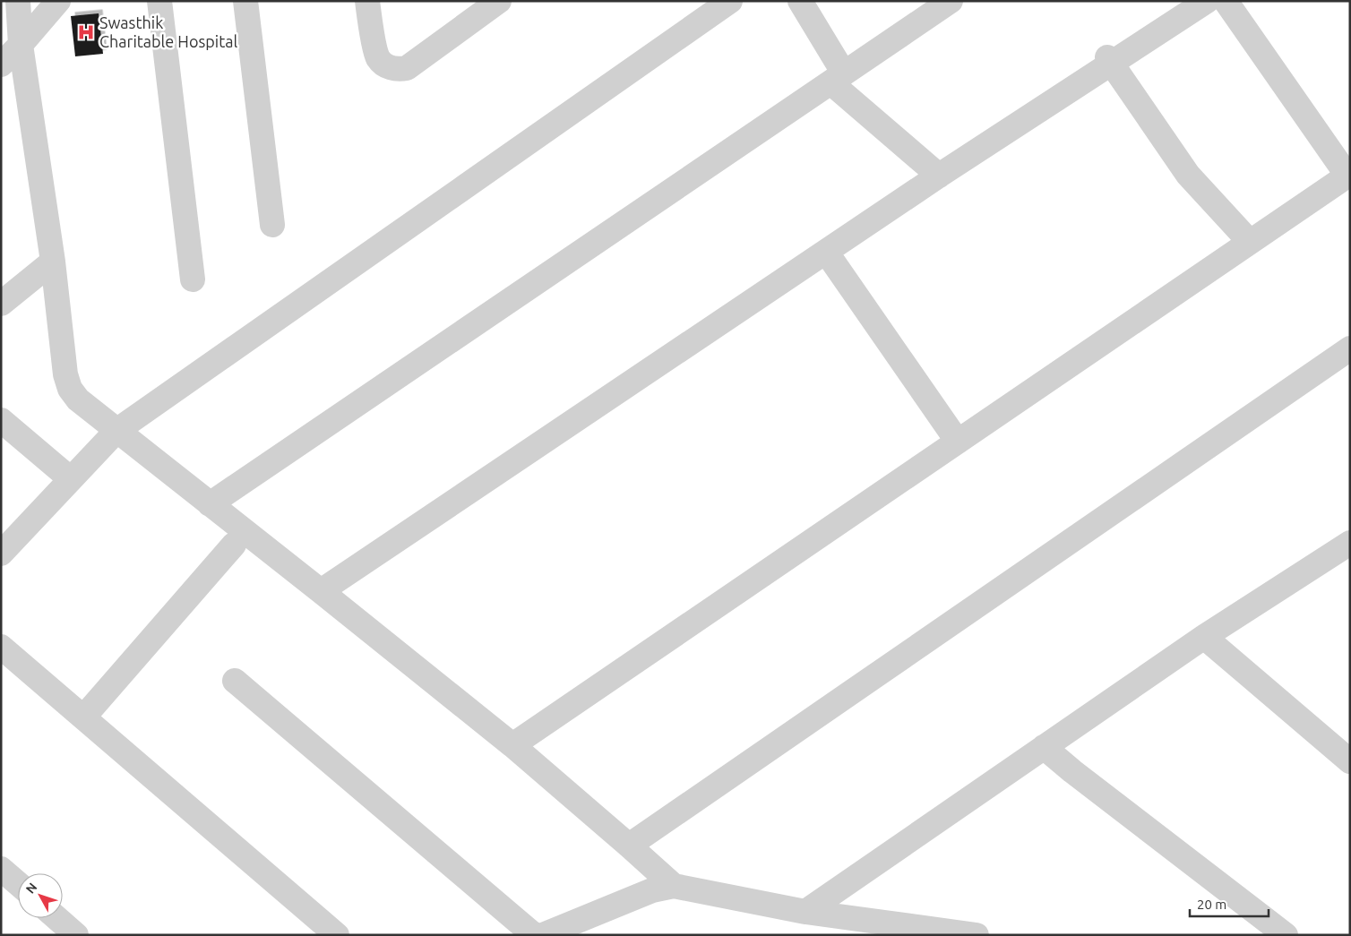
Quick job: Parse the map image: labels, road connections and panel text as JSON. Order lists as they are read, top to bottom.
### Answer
{
  "places": {
    "hospital": ["Swasthik Charitable Hospital"]
  },
  "scale_bar": "20 m",
  "north": "top left"
}
